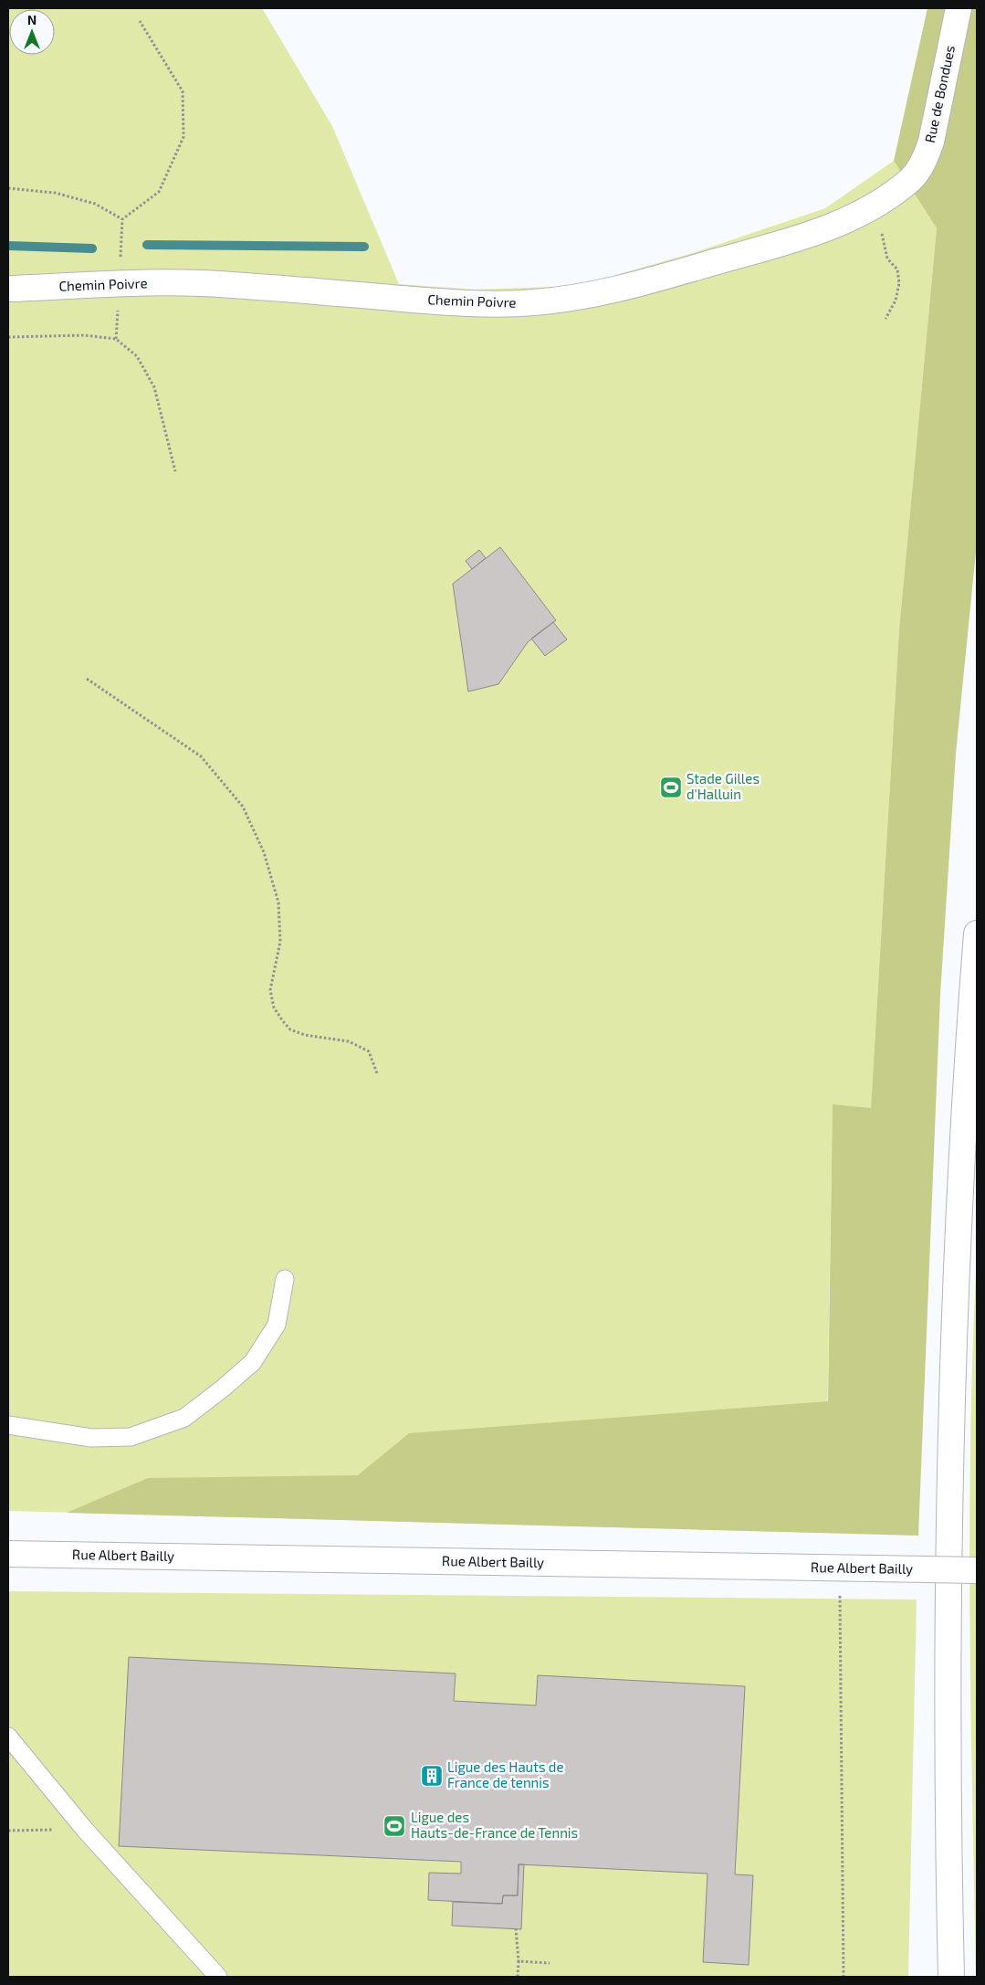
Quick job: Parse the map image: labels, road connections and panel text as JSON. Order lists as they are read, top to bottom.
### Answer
{
  "streets": {
    "main road": ["Rue de Bondues", "Chemin Poivre", "Rue Albert Bailly"]
  },
  "crossings": [
    ["Rue de Bondues", "Chemin Poivre"]
  ],
  "places": {
    "sports": ["Stade Gilles d'Halluin", "Ligue des Hauts-de-France de Tennis"],
    "building": ["Ligue des Hauts de France de tennis"]
  },
  "north": "top"
}
